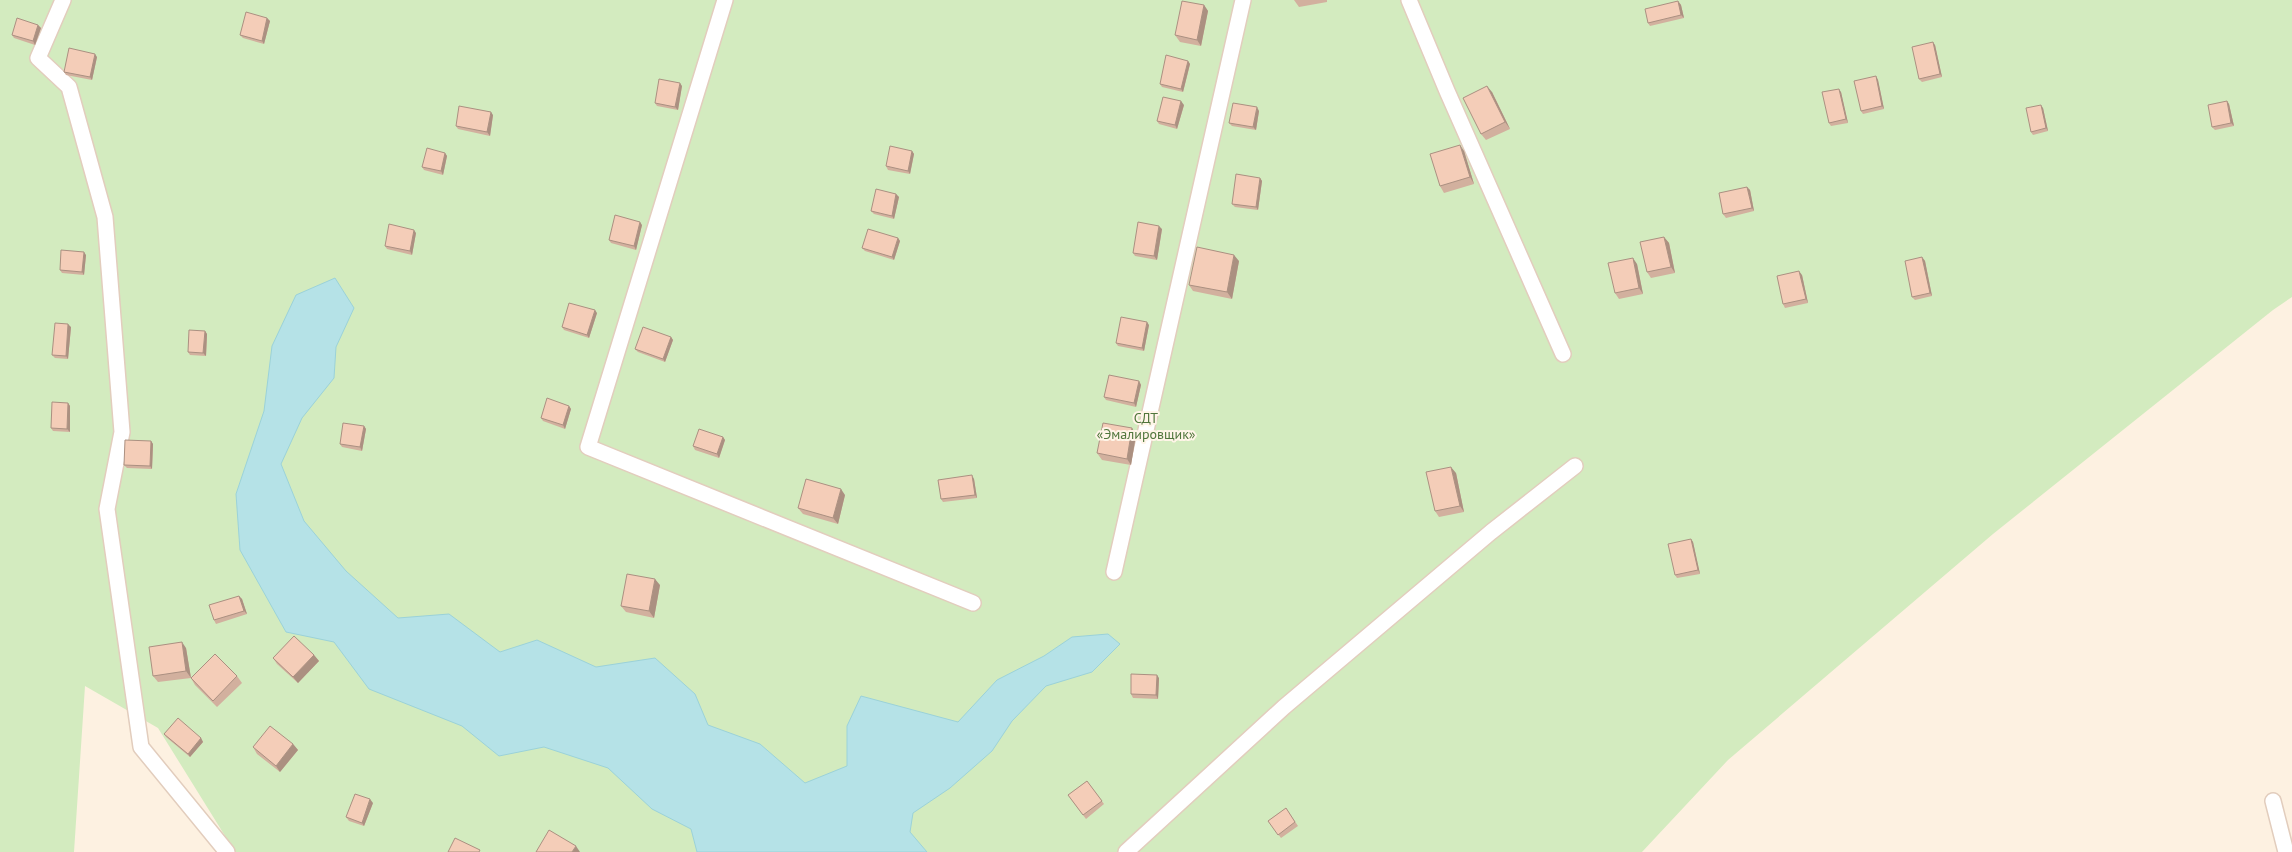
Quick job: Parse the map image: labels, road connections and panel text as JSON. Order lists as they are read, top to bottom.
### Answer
{
  "parks": ["СДТ «Эмалировщик»"]
}
